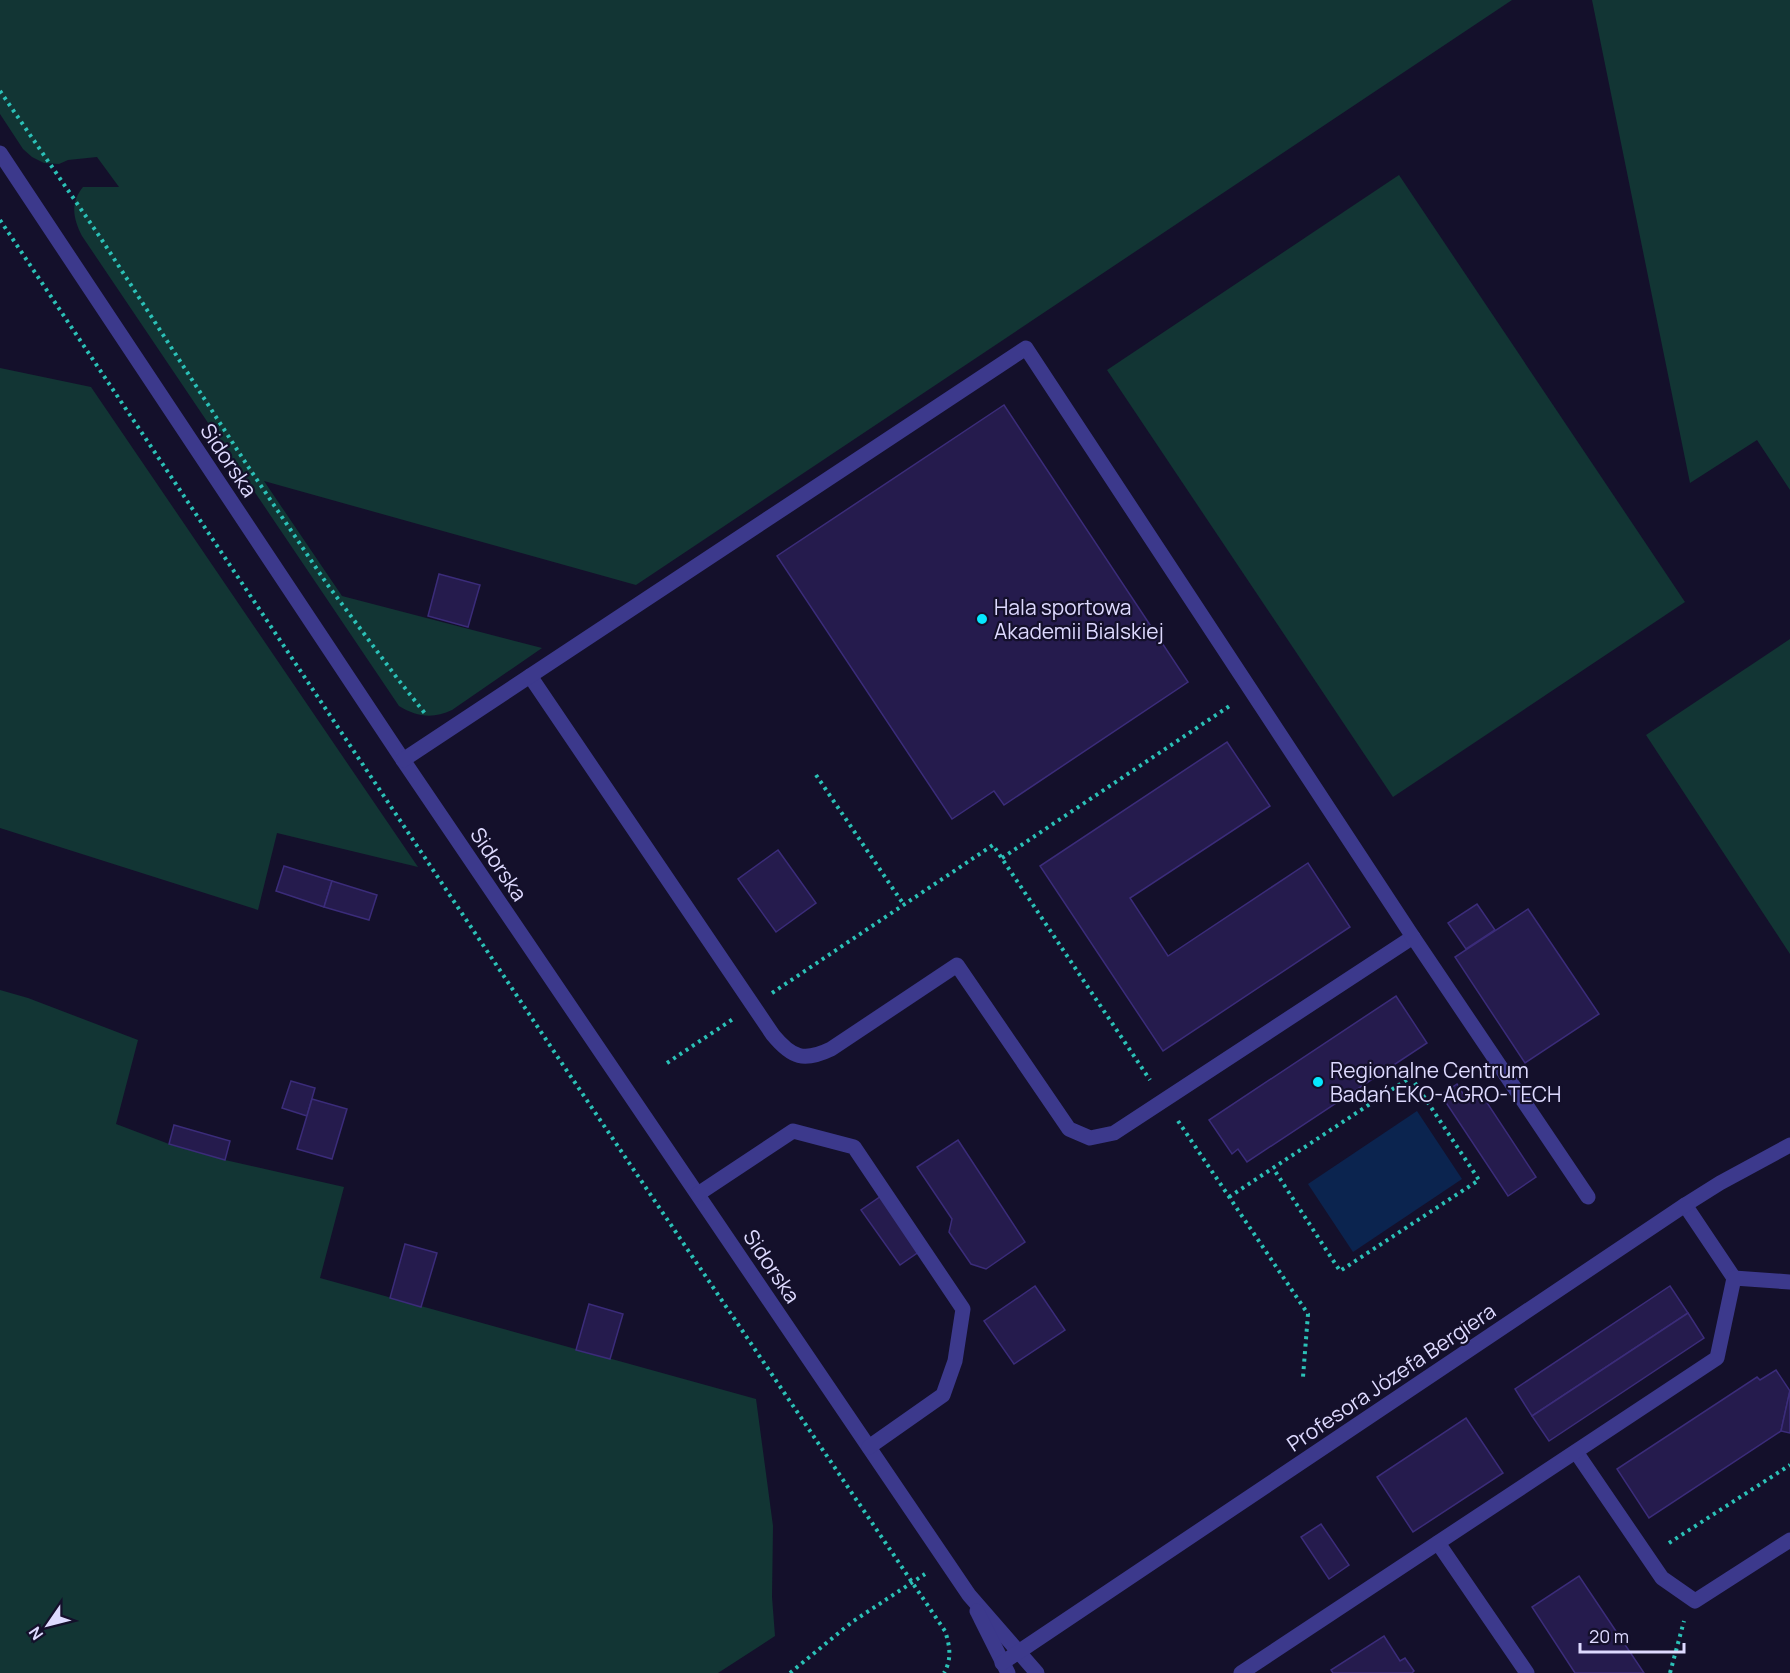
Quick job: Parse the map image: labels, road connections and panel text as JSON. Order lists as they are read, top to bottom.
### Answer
{
  "streets": {
    "street": ["Sidorska", "Profesora Józefa Bergiera"]
  },
  "crossings": [
    ["Sidorska", "Profesora Józefa Bergiera"]
  ],
  "places": ["Hala sportowa Akademii Bialskiej", "Regionalne Centrum Badań EKO-AGRO-TECH"],
  "scale_bar": "20 m",
  "north": "bottom left"
}
